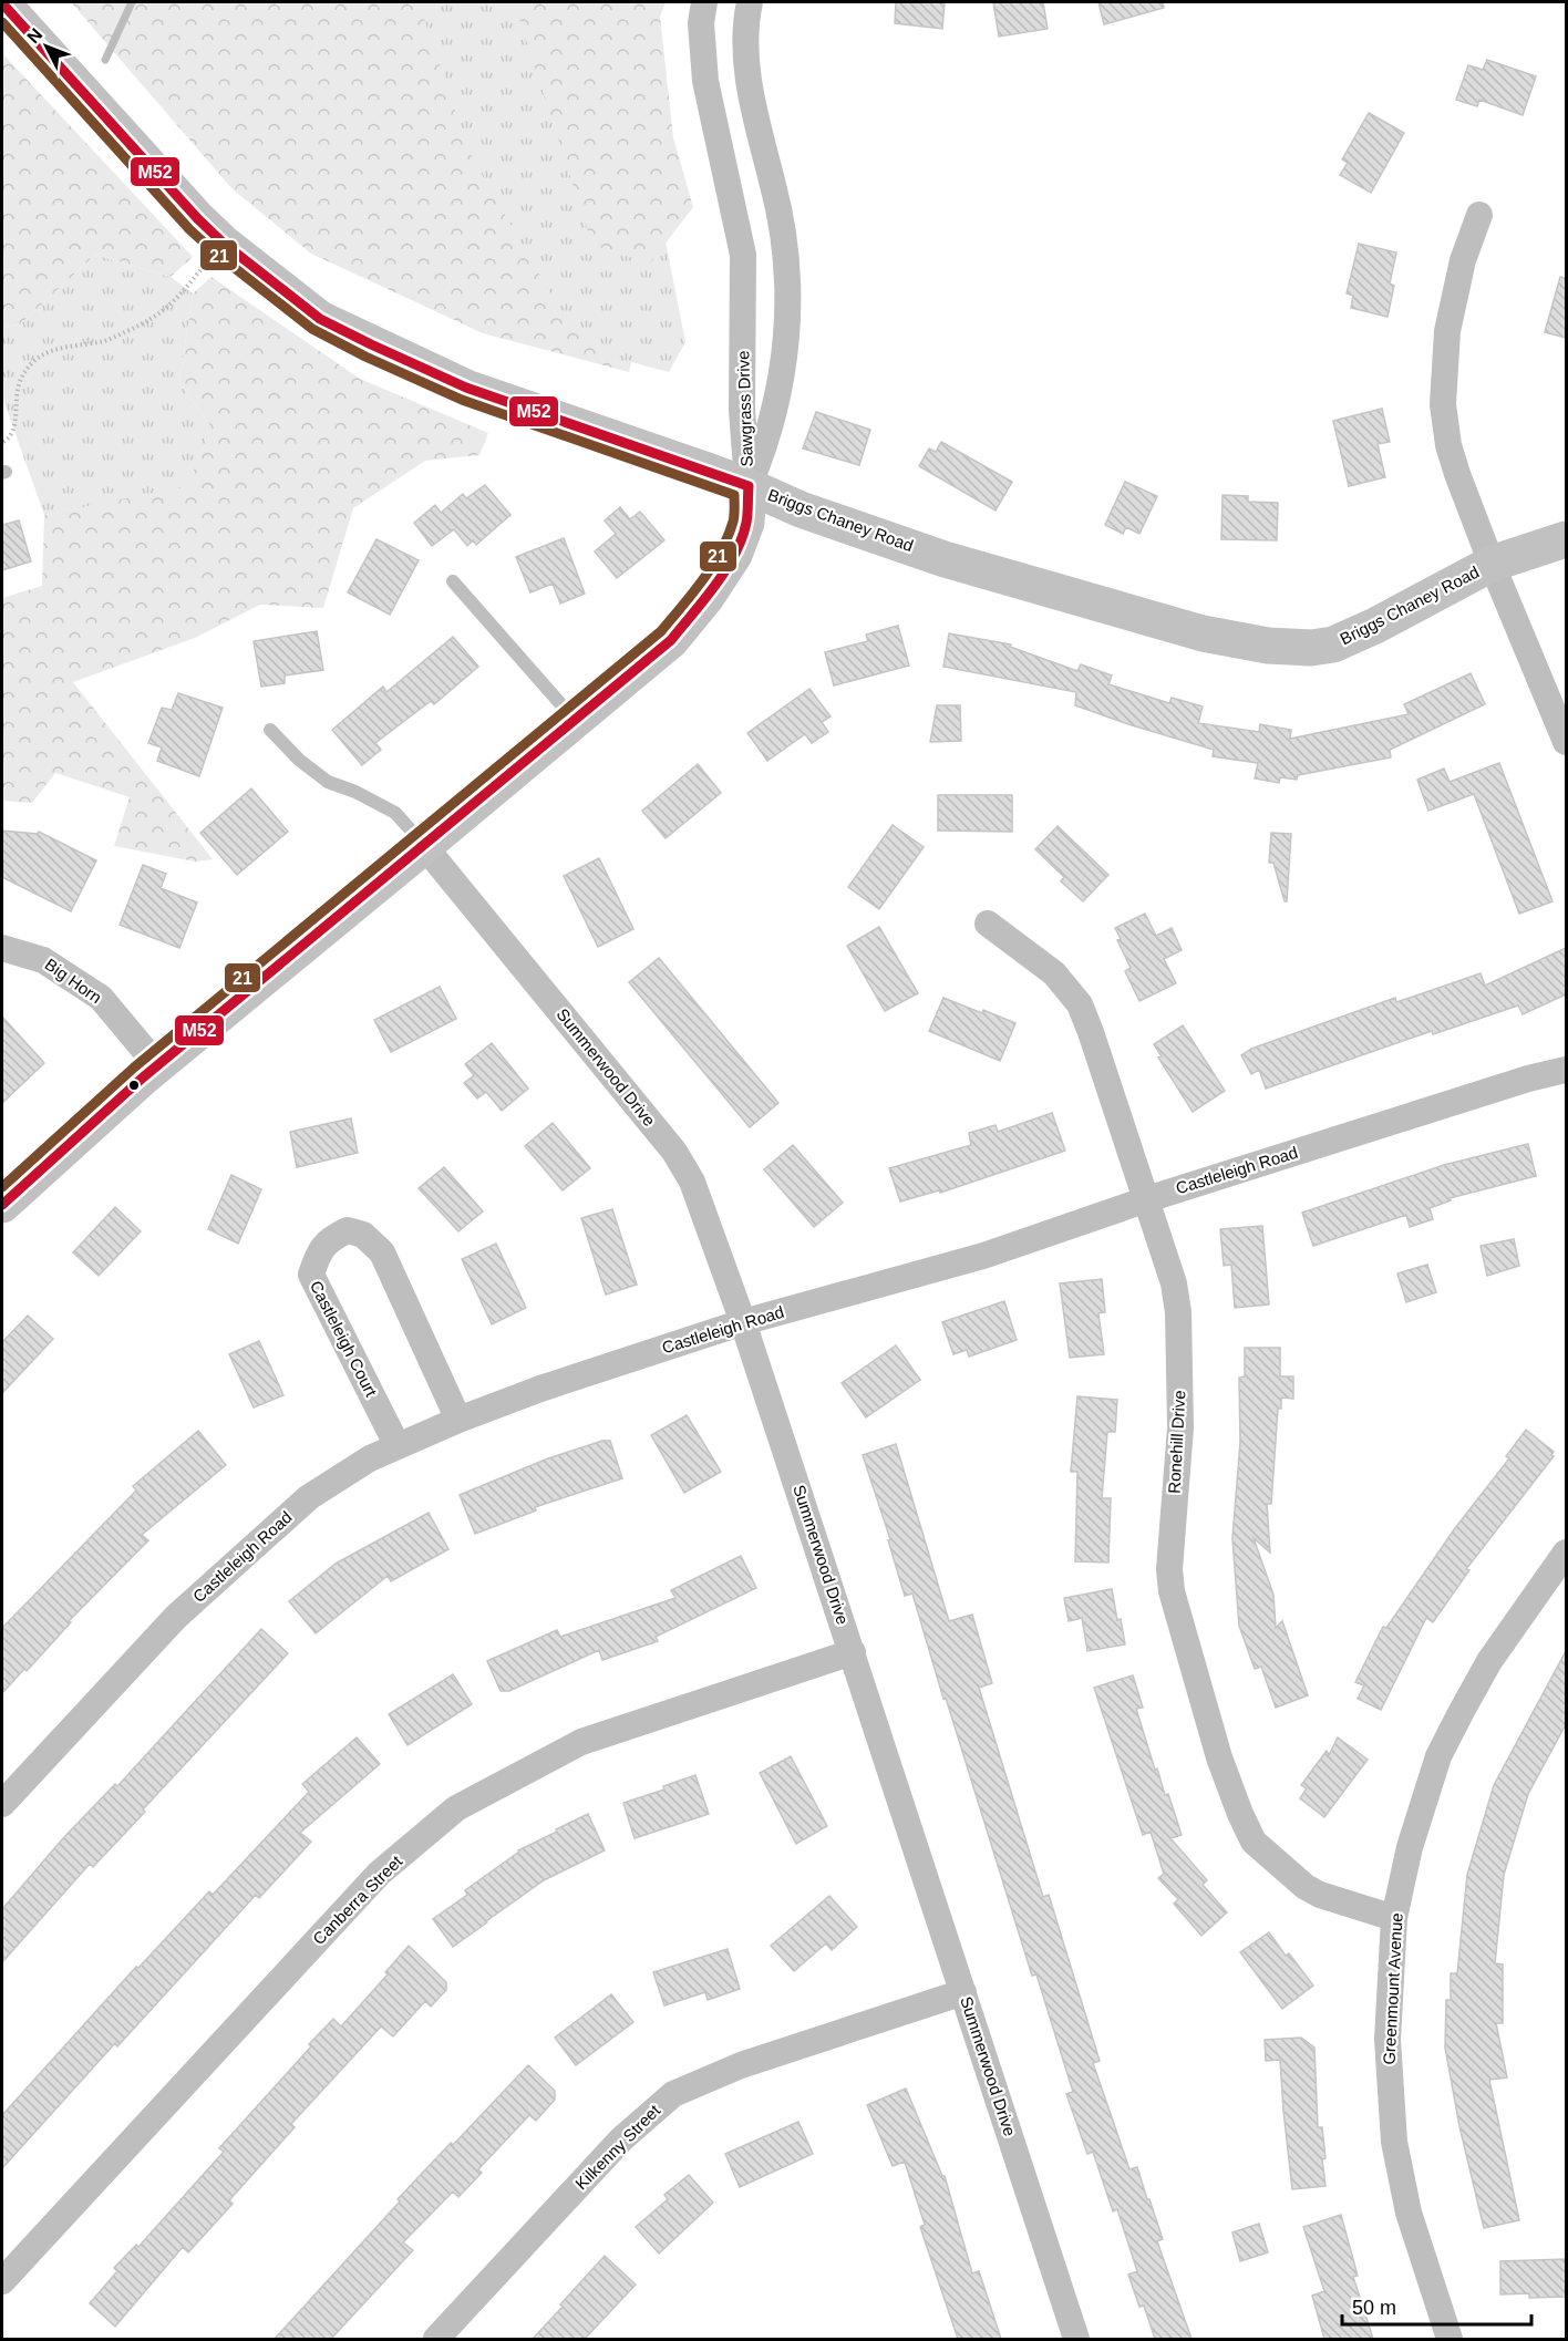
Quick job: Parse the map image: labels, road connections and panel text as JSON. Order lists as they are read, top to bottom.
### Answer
{
  "streets": {
    "main road": ["Briggs Chaney Road"],
    "street": [
      "Sawgrass Drive",
      "Big Horn",
      "Summerwood Drive",
      "Castleleigh Road",
      "Castleleigh Court",
      "Ronehill Drive",
      "Canberra Street",
      "Greenmount Avenue",
      "Kilkenny Street"
    ]
  },
  "crossings": [
    ["Sawgrass Drive", "Briggs Chaney Road"],
    ["Summerwood Drive", "Castleleigh Road"],
    ["Summerwood Drive", "Canberra Street"],
    ["Summerwood Drive", "Kilkenny Street"],
    ["Castleleigh Road", "Castleleigh Court"],
    ["Castleleigh Road", "Ronehill Drive"],
    ["Ronehill Drive", "Greenmount Avenue"]
  ],
  "lines": ["transit line M52", "transit line 21"],
  "scale_bar": "50 m",
  "north": "top left"
}
